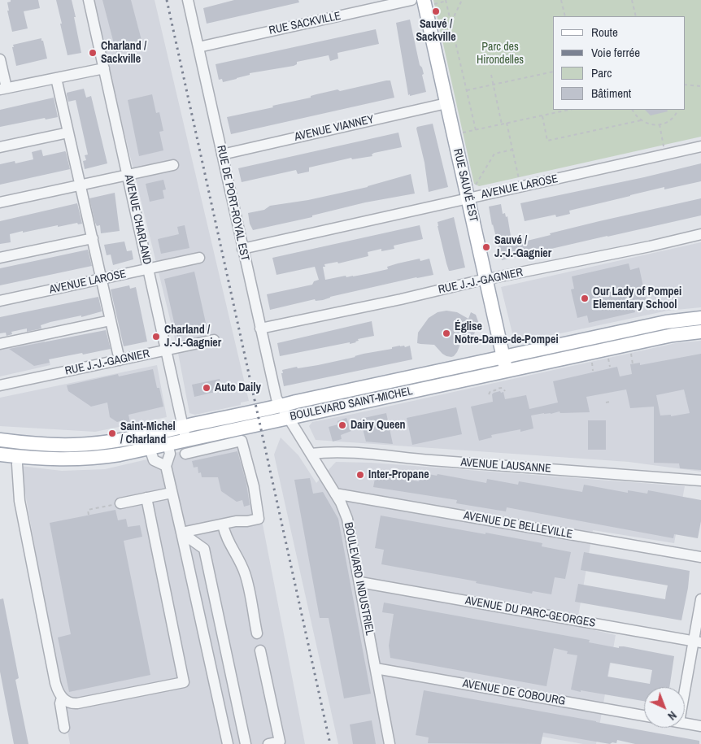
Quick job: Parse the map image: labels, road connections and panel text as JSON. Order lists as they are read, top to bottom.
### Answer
{
  "streets": {
    "main road": ["RUE SAUVÉ EST", "BOULEVARD SAINT-MICHEL"],
    "street": [
      "RUE SACKVILLE",
      "AVENUE VIANNEY",
      "AVENUE LAROSE",
      "RUE DE PORT-ROYAL EST",
      "AVENUE CHARLAND",
      "RUE J.-J.-GAGNIER",
      "AVENUE LAUSANNE",
      "AVENUE DE BELLEVILLE",
      "BOULEVARD INDUSTRIEL",
      "AVENUE DU PARC-GEORGES",
      "AVENUE DE COBOURG"
    ]
  },
  "crossings": [
    ["RUE SACKVILLE", "RUE DE PORT-ROYAL EST"],
    ["AVENUE VIANNEY", "RUE SAUVÉ EST"],
    ["AVENUE VIANNEY", "RUE DE PORT-ROYAL EST"],
    ["RUE SAUVÉ EST", "AVENUE LAROSE"],
    ["RUE SAUVÉ EST", "RUE J.-J.-GAGNIER"],
    ["RUE SAUVÉ EST", "BOULEVARD SAINT-MICHEL"],
    ["AVENUE LAROSE", "RUE DE PORT-ROYAL EST"],
    ["AVENUE LAROSE", "AVENUE CHARLAND"],
    ["RUE DE PORT-ROYAL EST", "RUE J.-J.-GAGNIER"],
    ["RUE DE PORT-ROYAL EST", "BOULEVARD SAINT-MICHEL"],
    ["RUE DE PORT-ROYAL EST", "BOULEVARD INDUSTRIEL"],
    ["AVENUE CHARLAND", "RUE J.-J.-GAGNIER"],
    ["AVENUE CHARLAND", "BOULEVARD SAINT-MICHEL"],
    ["BOULEVARD SAINT-MICHEL", "BOULEVARD INDUSTRIEL"],
    ["AVENUE LAUSANNE", "BOULEVARD INDUSTRIEL"],
    ["AVENUE DE BELLEVILLE", "BOULEVARD INDUSTRIEL"],
    ["BOULEVARD INDUSTRIEL", "AVENUE DU PARC-GEORGES"],
    ["BOULEVARD INDUSTRIEL", "AVENUE DE COBOURG"]
  ],
  "parks": ["Parc des Hirondelles"],
  "places": [
    "Sauvé / Sackville",
    "Charland / Sackville",
    "Sauvé / J.-J.-Gagnier",
    "Our Lady of Pompei Elementary School",
    "Église Notre-Dame-de-Pompei",
    "Charland / J.-J.-Gagnier",
    "Auto Daily",
    "Dairy Queen",
    "Saint-Michel / Charland",
    "Inter-Propane"
  ],
  "legend": [
    "Route",
    "Voie ferrée",
    "Parc",
    "Bâtiment"
  ],
  "north": "bottom right"
}
